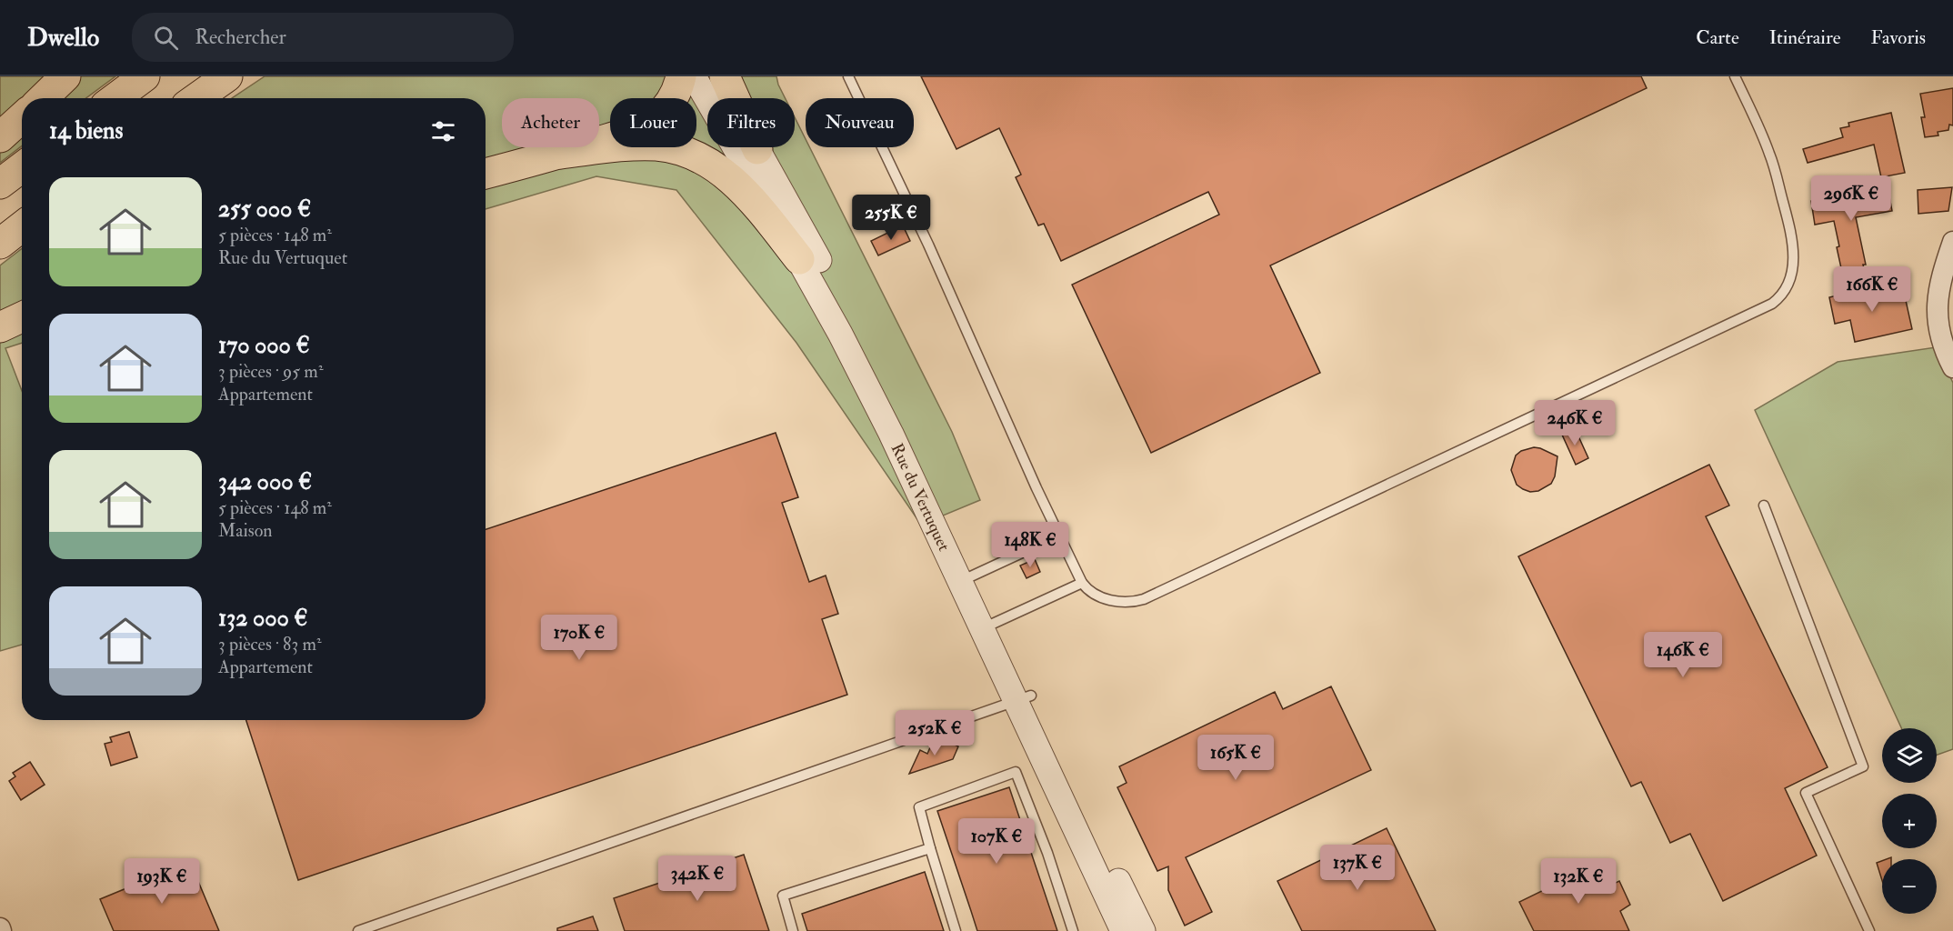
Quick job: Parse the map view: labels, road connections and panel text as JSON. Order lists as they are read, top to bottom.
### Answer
{
  "streets": {
    "street": ["Rue du Vertuquet"]
  },
  "page": {
    "header": "Dwello",
    "search": "Rechercher",
    "nav": ["Carte", "Itinéraire", "Favoris"],
    "chip": [
      "Acheter",
      "Louer",
      "Filtres",
      "Nouveau"
    ],
    "heading": "14 biens",
    "list": [
      {
        "name": "255 000 €",
        "note": "5 pièces · 148 m² · Rue du Vertuquet"
      },
      {
        "name": "170 000 €",
        "note": "3 pièces · 95 m² · Appartement"
      },
      {
        "name": "342 000 €",
        "note": "5 pièces · 148 m² · Maison"
      },
      {
        "name": "132 000 €",
        "note": "3 pièces · 83 m² · Appartement"
      }
    ],
    "price": [
      "296K €",
      "255K €",
      "166K €",
      "246K €",
      "148K €",
      "170K €",
      "146K €",
      "252K €",
      "165K €",
      "107K €",
      "137K €",
      "342K €",
      "193K €",
      "132K €"
    ],
    "map_buttons": ["+", "−"]
  }
}
